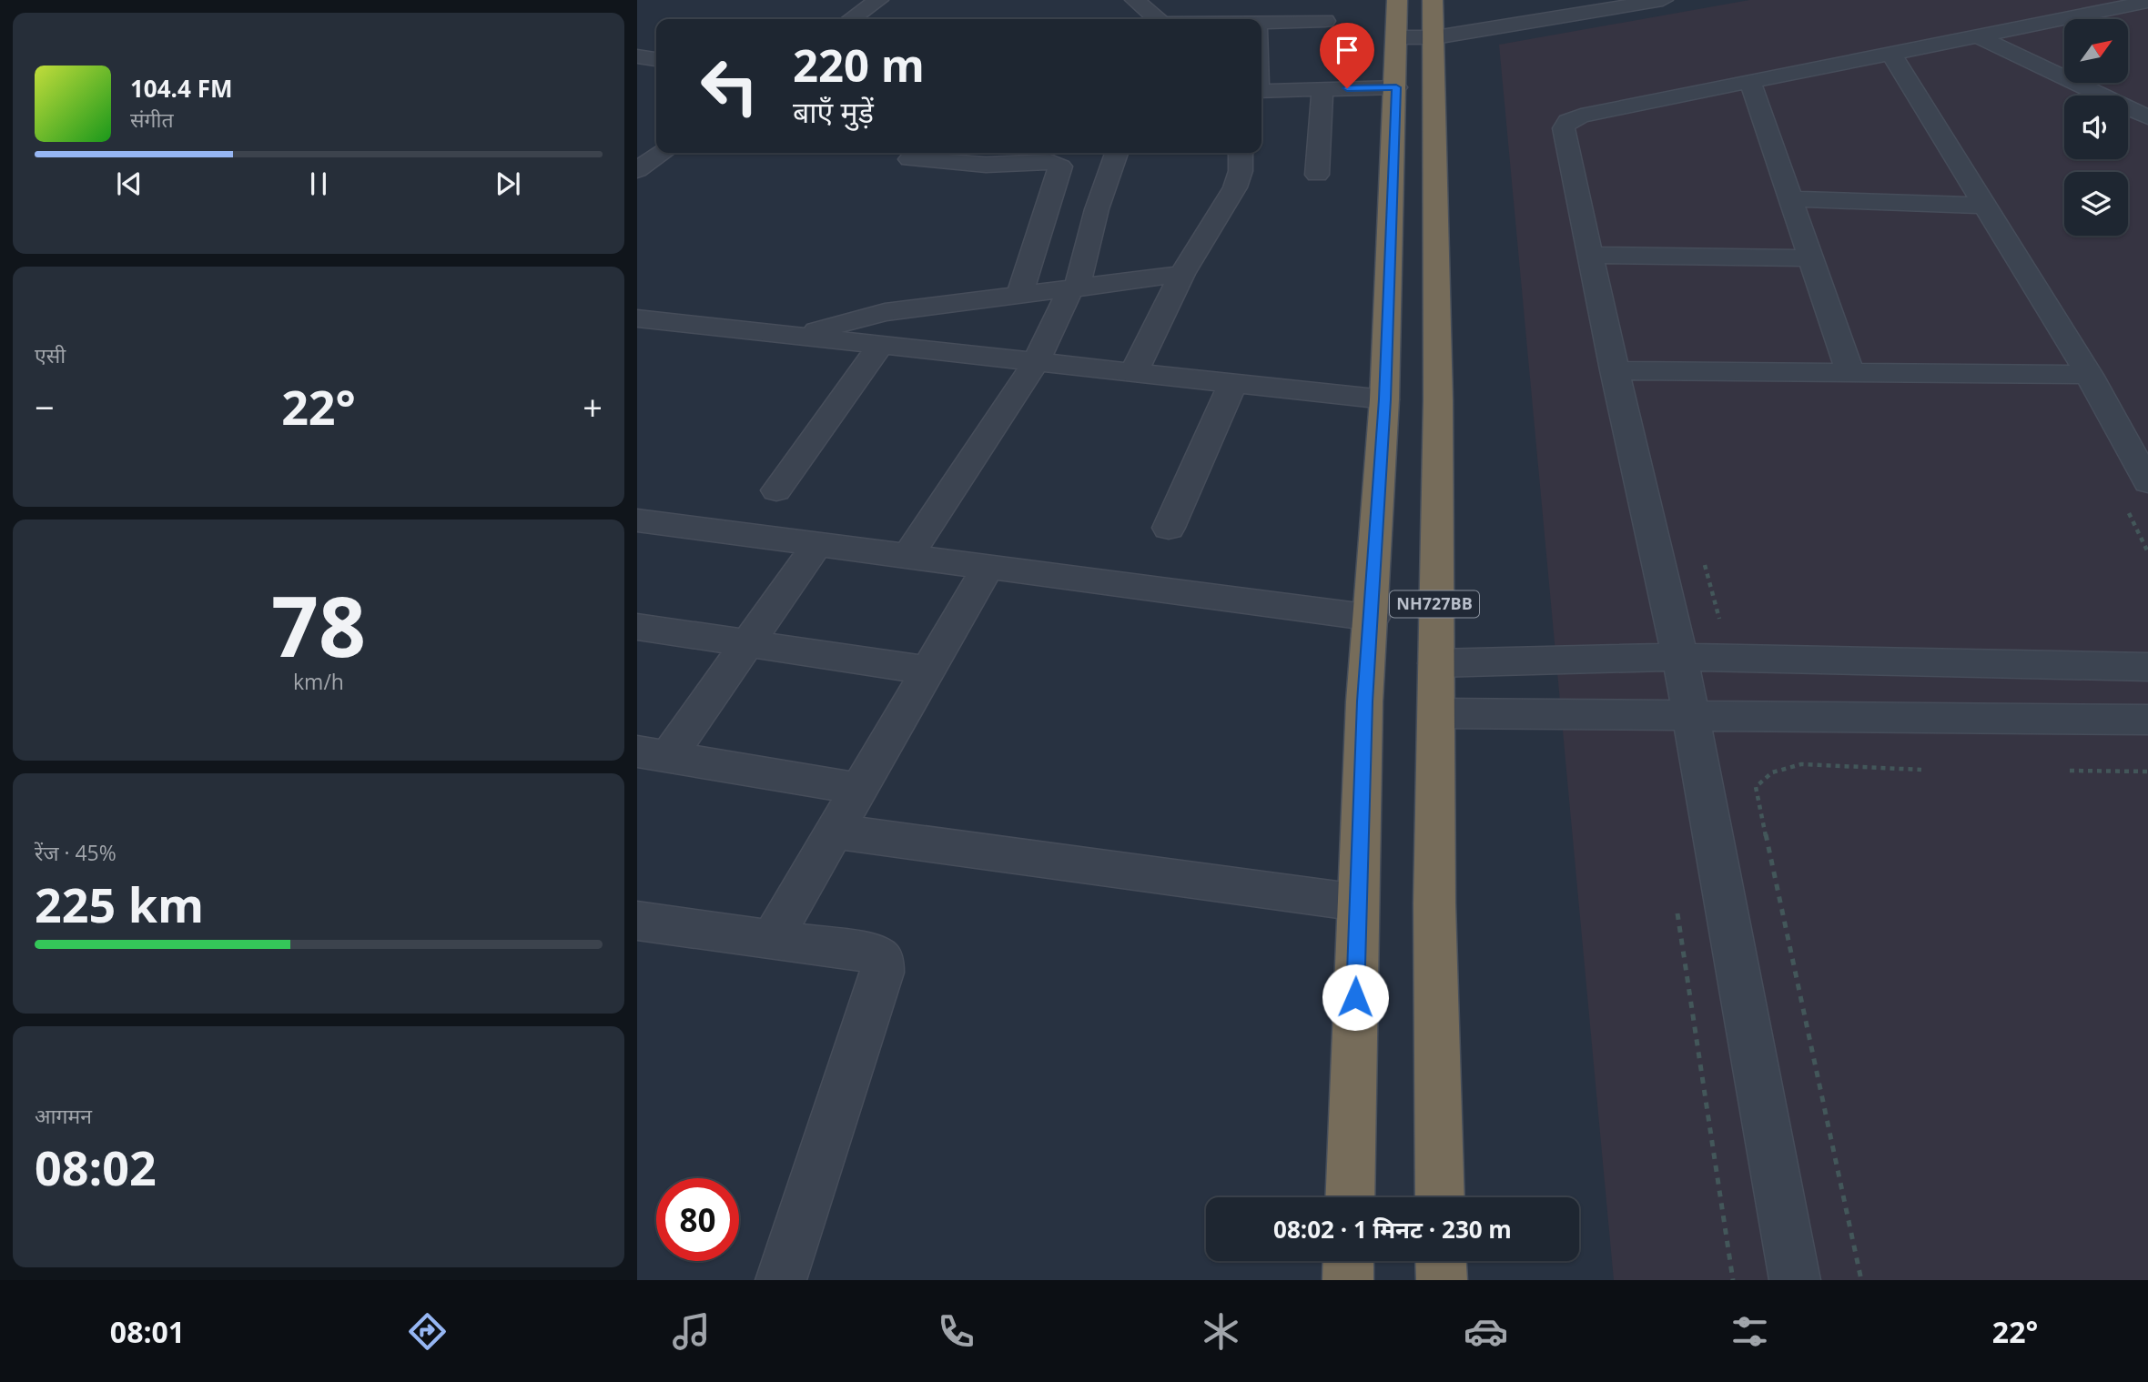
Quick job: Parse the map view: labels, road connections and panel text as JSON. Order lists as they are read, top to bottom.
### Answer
{
  "streets": {
    "highway": ["NH727BB"]
  },
  "north": "top right",
  "page": {
    "turn": ["220 m", "बाएँ मुड़ें"],
    "song": ["104.4 FM", "संगीत"],
    "tile": [
      "एसी",
      ["78", "km/h"],
      ["रेंज · 45%", "225 km"],
      ["आगमन", "08:02"]
    ],
    "heat": ["−", "22°", "+"],
    "limit": "80",
    "trip": "08:02 · 1 मिनट · 230 m",
    "tabs": ["08:01", "22°"]
  }
}
